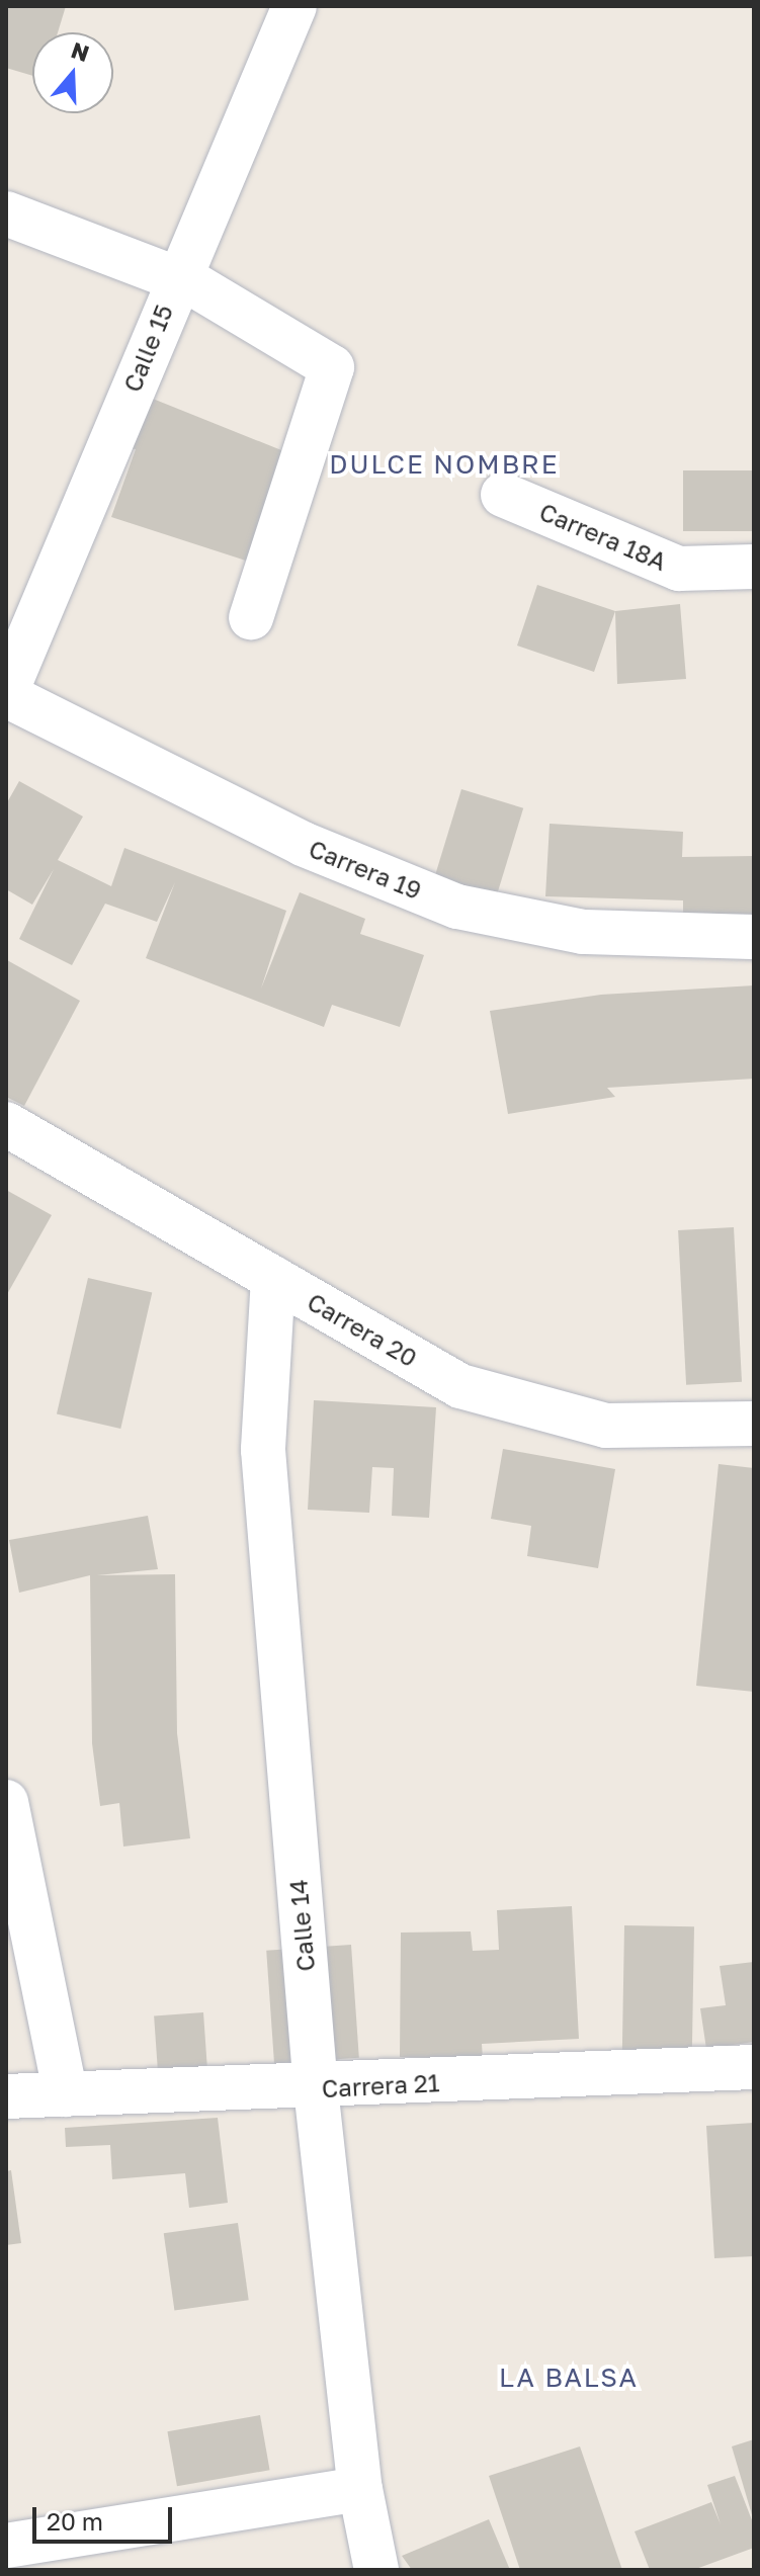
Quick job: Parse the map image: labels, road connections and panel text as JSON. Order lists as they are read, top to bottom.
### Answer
{
  "streets": {
    "street": [
      "Calle 15",
      "Carrera 18A",
      "Carrera 19",
      "Carrera 20",
      "Calle 14",
      "Carrera 21"
    ]
  },
  "crossings": [
    ["Calle 15", "Carrera 19"],
    ["Carrera 20", "Calle 14"],
    ["Calle 14", "Carrera 21"]
  ],
  "districts": ["DULCE NOMBRE", "LA BALSA"],
  "scale_bar": "20 m",
  "north": "top"
}
